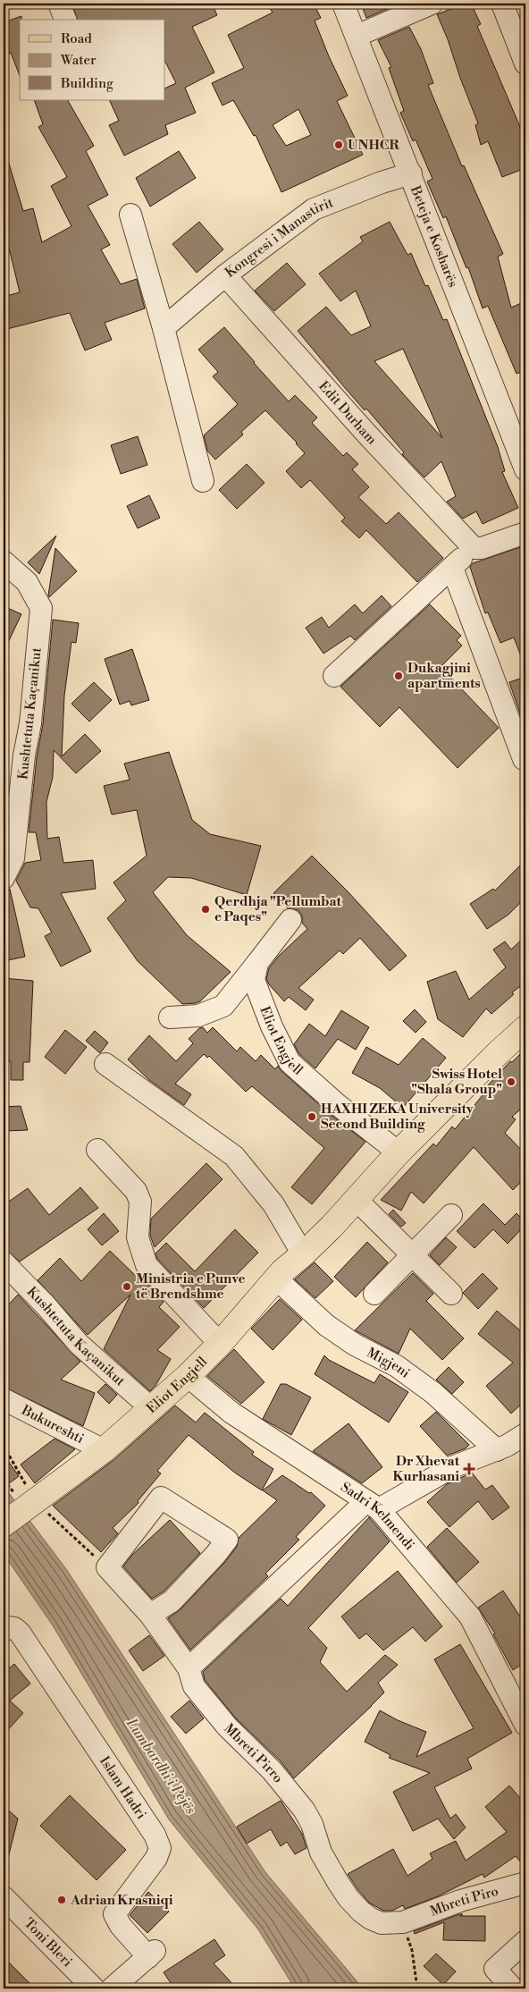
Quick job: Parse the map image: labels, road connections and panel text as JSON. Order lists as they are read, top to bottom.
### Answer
{
  "streets": {
    "main road": ["Eliot Engjell"],
    "street": [
      "Beteja e Kosharës",
      "Kongresi i Manastirit",
      "Edit Durham",
      "Kushtetuta Kaçanikut",
      "Migjeni",
      "Bukureshti",
      "Sadri Kelmendi",
      "Mbreti Pirro",
      "Islam Hadri",
      "Mbreti Piro",
      "Toni Bleri"
    ]
  },
  "crossings": [
    ["Beteja e Kosharës", "Kongresi i Manastirit"],
    ["Kongresi i Manastirit", "Edit Durham"],
    ["Kushtetuta Kaçanikut", "Eliot Engjell"],
    ["Eliot Engjell", "Migjeni"],
    ["Eliot Engjell", "Bukureshti"],
    ["Eliot Engjell", "Sadri Kelmendi"],
    ["Mbreti Pirro", "Mbreti Piro"]
  ],
  "water": ["Lumbardhi i Pejës"],
  "places": {
    "other": [
      "UNHCR",
      "Dukagjini apartments",
      "Qerdhja \"Pellumbat e Paqes\"",
      "Swiss Hotel \"Shala Group\"",
      "HAXHI ZEKA University Second Building",
      "Ministria e Punve të Brendshme",
      "Adrian Krasniqi"
    ],
    "health": ["Dr Xhevat Kurhasani"]
  },
  "legend": ["Road", "Water", "Building"]
}
